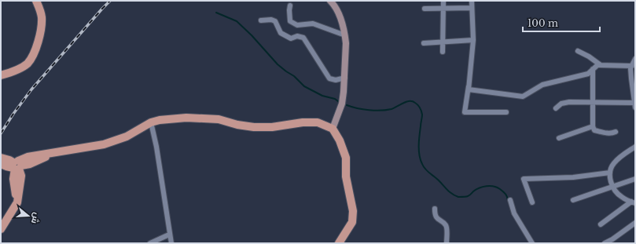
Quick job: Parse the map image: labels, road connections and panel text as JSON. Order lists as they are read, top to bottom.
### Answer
{
  "scale_bar": "100 m",
  "north": "right"
}
